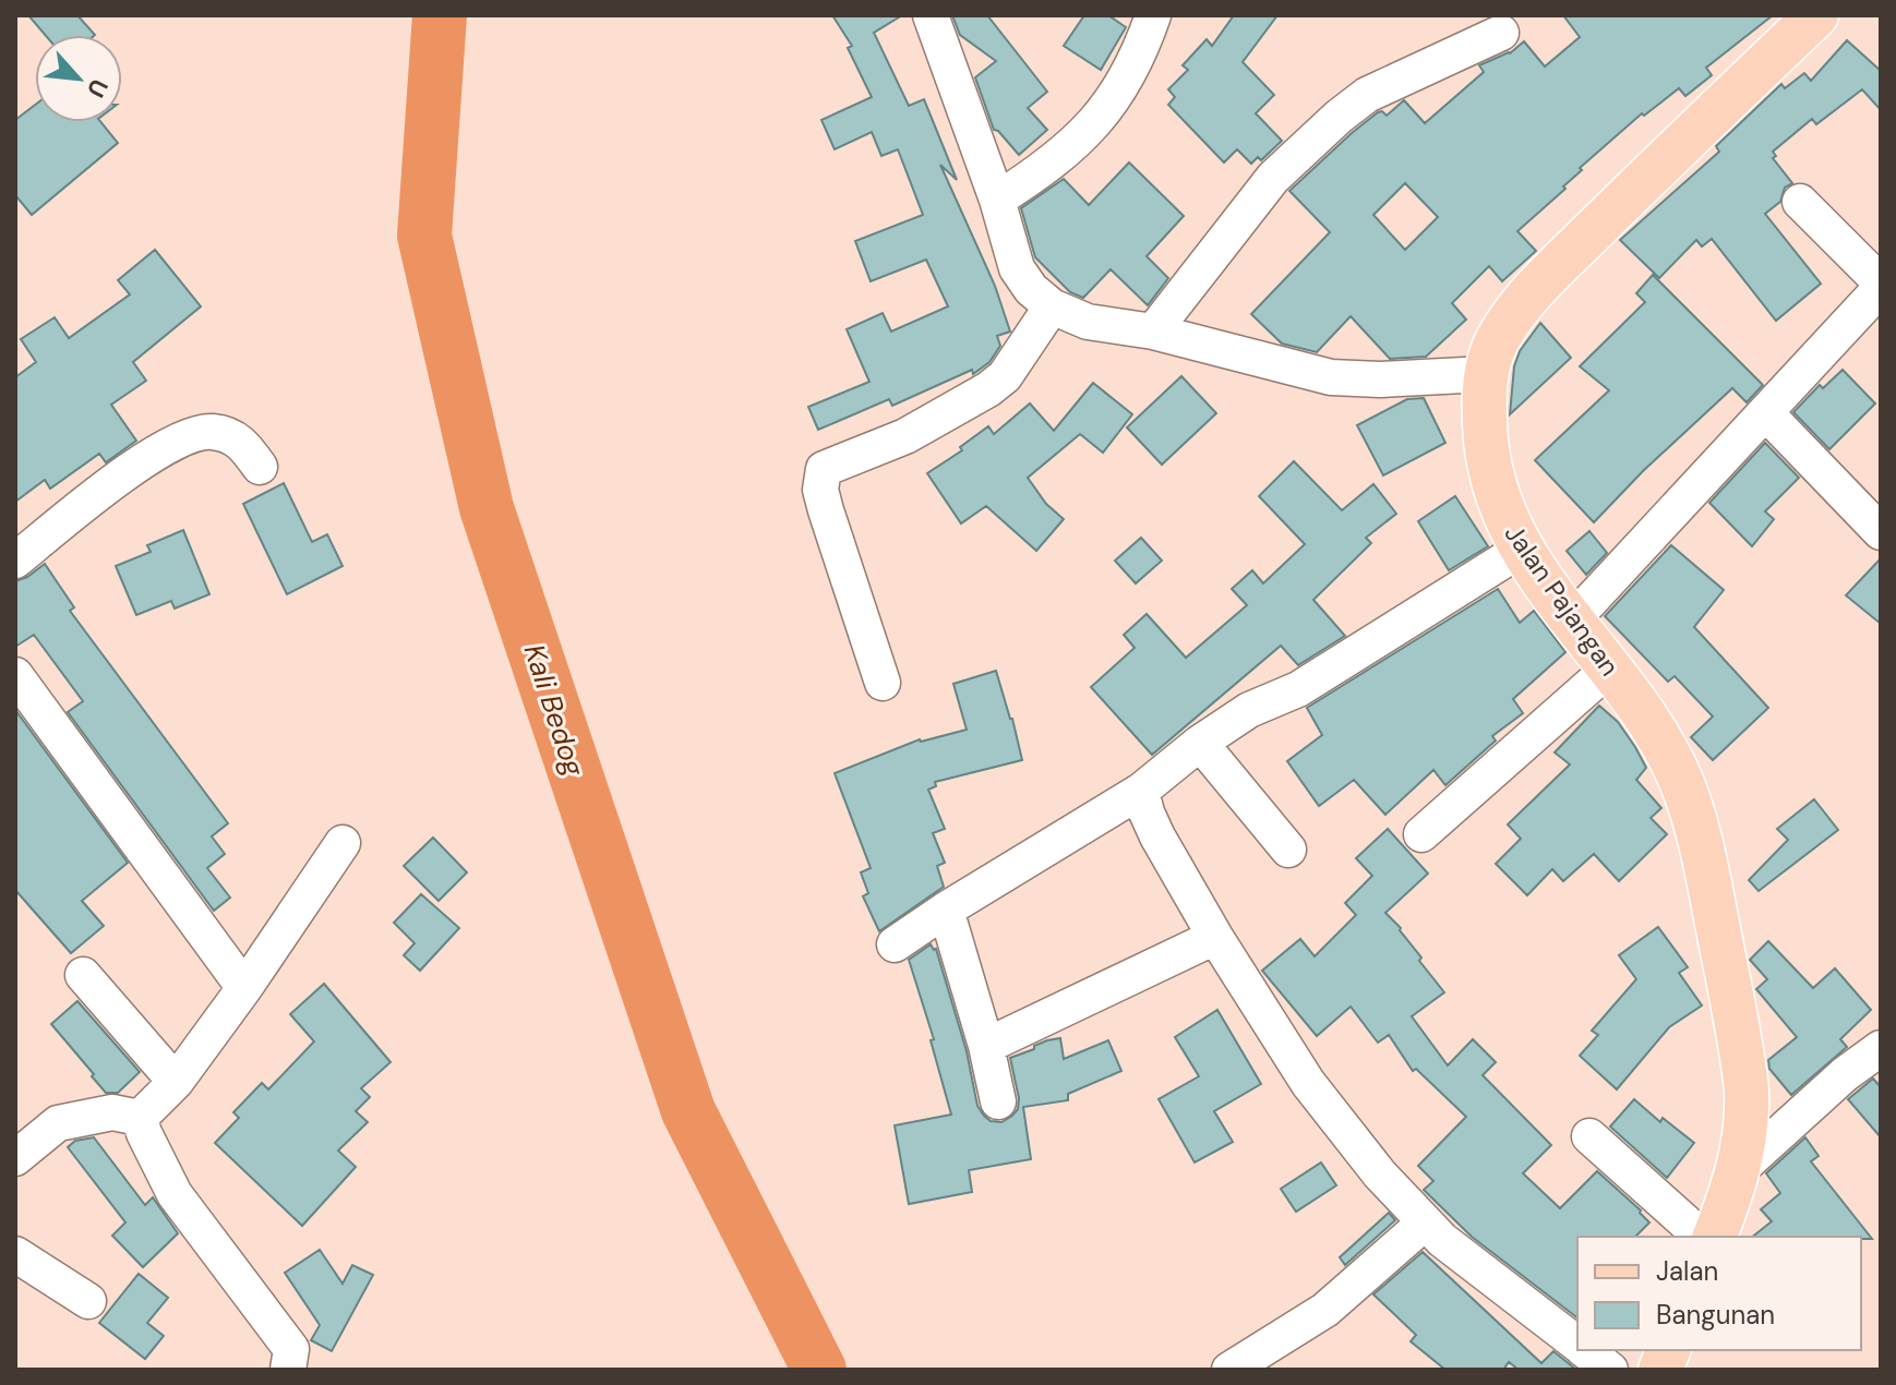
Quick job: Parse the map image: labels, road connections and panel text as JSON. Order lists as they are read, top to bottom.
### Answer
{
  "streets": {
    "main road": ["Jalan Pajangan"]
  },
  "water": ["Kali Bedog"],
  "legend": ["Jalan", "Bangunan"],
  "north": "bottom right"
}
